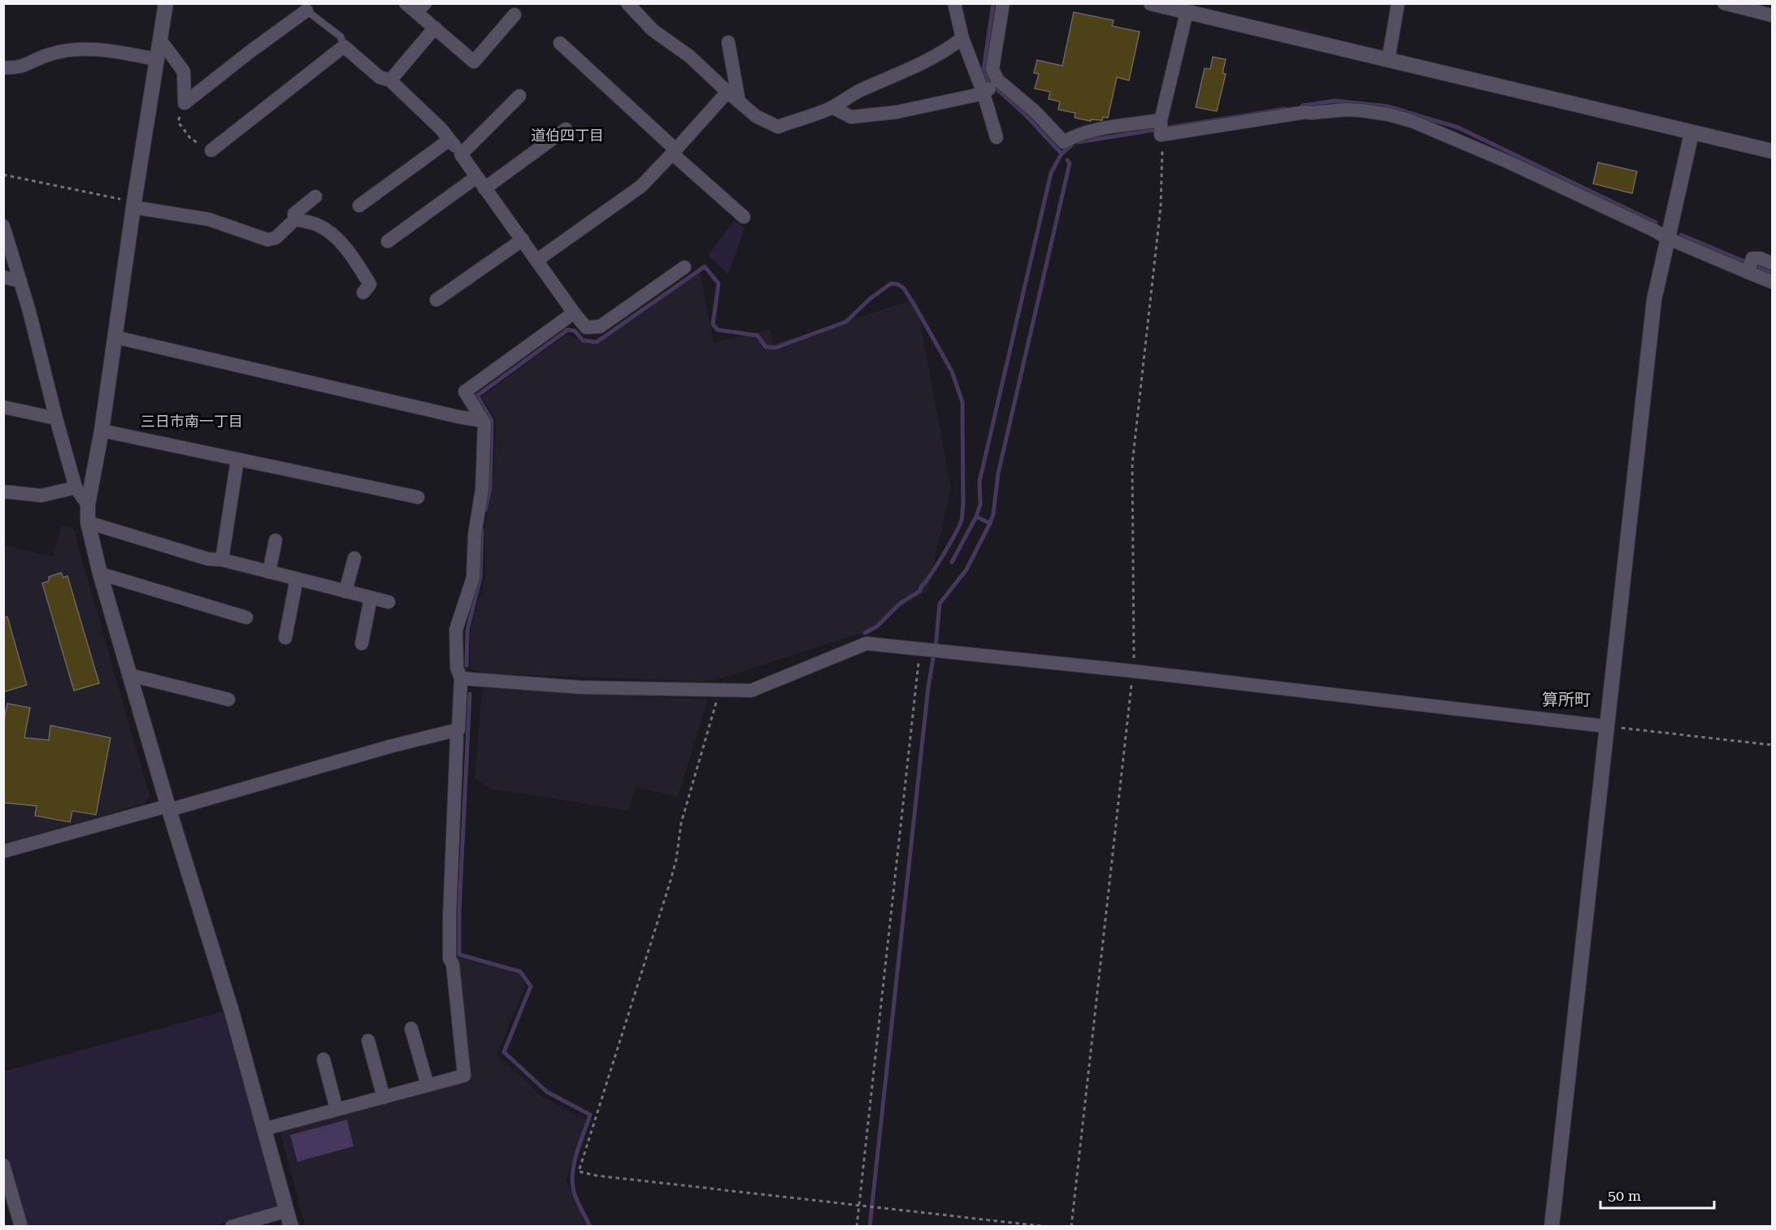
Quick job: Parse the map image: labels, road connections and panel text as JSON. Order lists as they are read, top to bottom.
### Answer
{
  "districts": ["道伯四丁目", "三日市南一丁目", "算所町"],
  "scale_bar": "50 m"
}
